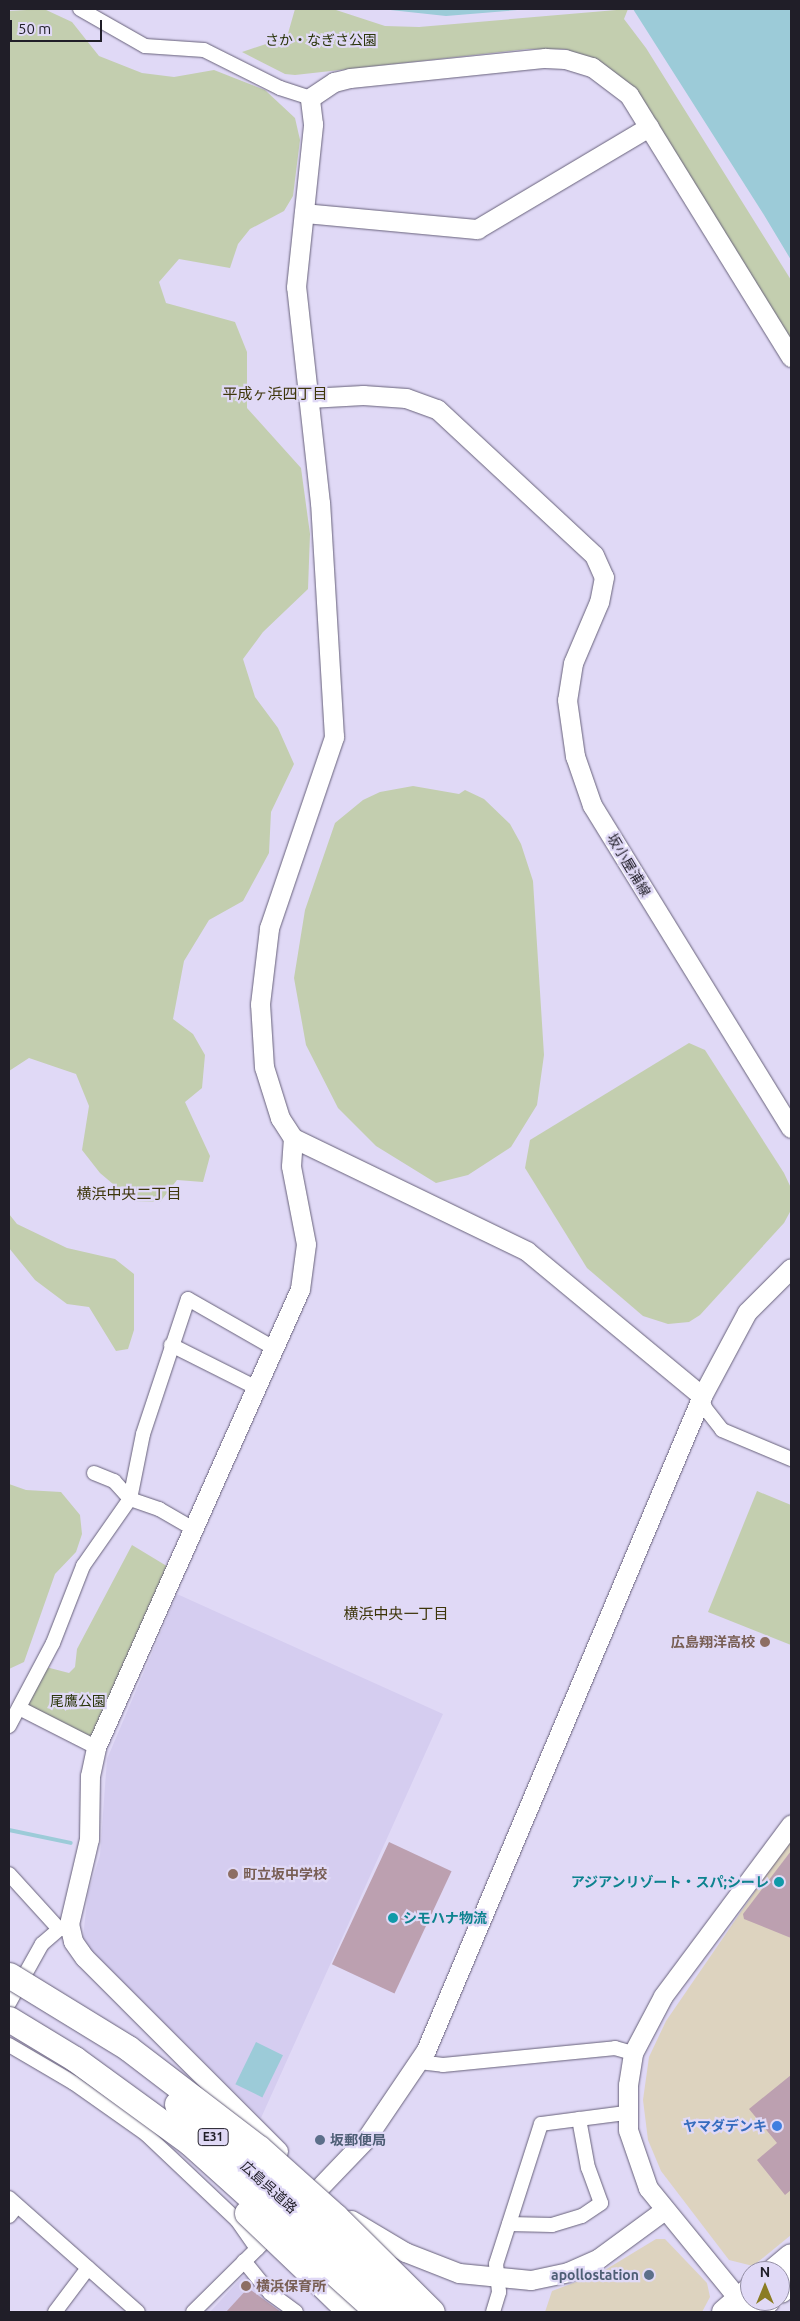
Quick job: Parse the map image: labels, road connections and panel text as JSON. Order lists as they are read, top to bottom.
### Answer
{
  "streets": {
    "highway": ["E31", "広島呉道路"],
    "street": ["坂小屋浦線"]
  },
  "districts": ["平成ヶ浜四丁目", "横浜中央二丁目", "横浜中央一丁目"],
  "parks": ["さか・なぎさ公園", "尾鷹公園"],
  "places": [
    "広島翔洋高校",
    "町立坂中学校",
    "アジアンリゾート・スパ;シーレ",
    "シモハナ物流",
    "ヤマダデンキ",
    "坂郵便局",
    "apollostation",
    "横浜保育所"
  ],
  "scale_bar": "50 m",
  "north": "top"
}
